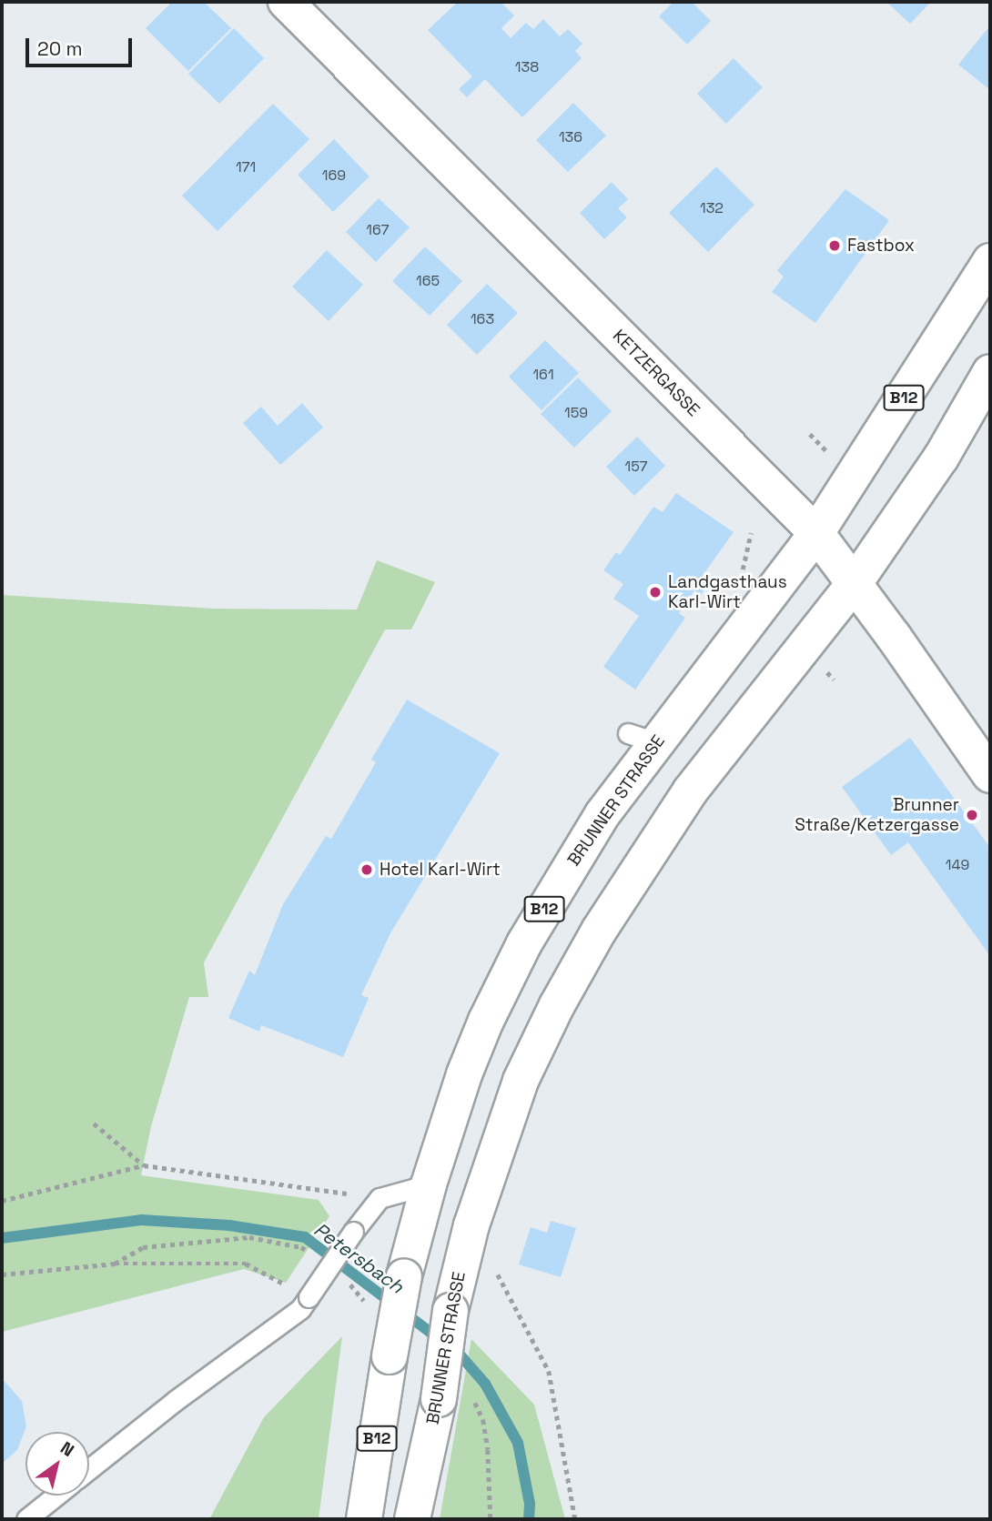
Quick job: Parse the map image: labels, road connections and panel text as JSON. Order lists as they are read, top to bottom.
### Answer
{
  "streets": {
    "main road": ["KETZERGASSE", "B12", "BRUNNER STRASSE"]
  },
  "crossings": [
    ["KETZERGASSE", "BRUNNER STRASSE"]
  ],
  "water": ["Petersbach"],
  "places": [
    "Fastbox",
    "Landgasthaus Karl-Wirt",
    "Brunner Straße/Ketzergasse",
    "Hotel Karl-Wirt"
  ],
  "house_numbers": [
    "138",
    "136",
    "171",
    "169",
    "132",
    "167",
    "165",
    "163",
    "161",
    "159",
    "157",
    "149"
  ],
  "scale_bar": "20 m",
  "north": "top right"
}
